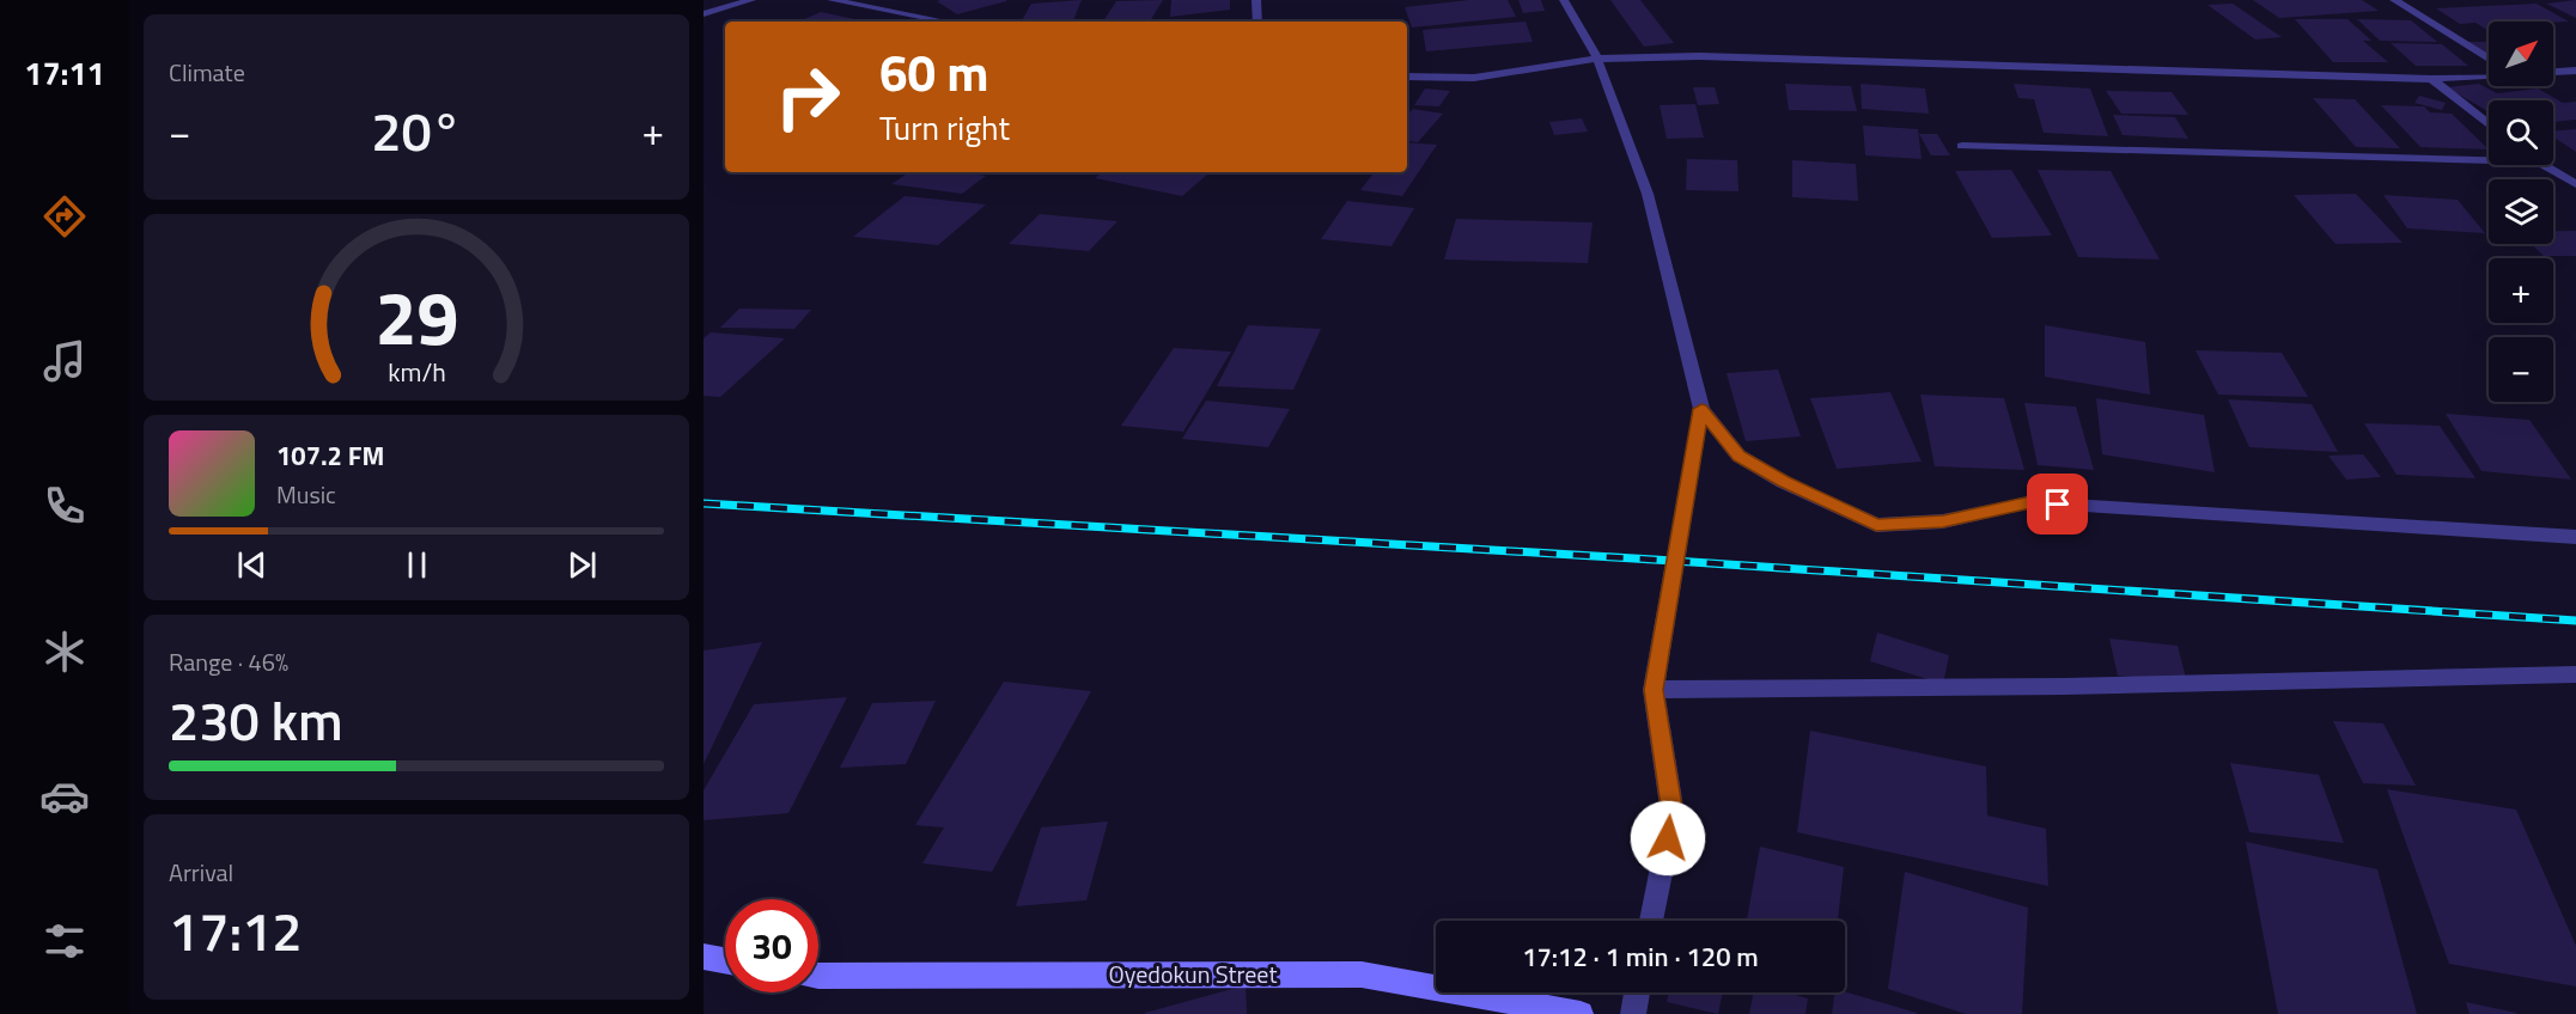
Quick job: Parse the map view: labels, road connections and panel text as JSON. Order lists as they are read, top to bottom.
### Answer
{
  "streets": {
    "street": ["Oyedokun Street"]
  },
  "north": "top right",
  "page": {
    "tabs": "17:11",
    "tile": [
      "Climate",
      ["Range · 46%", "230 km"],
      ["Arrival", "17:12"]
    ],
    "map_buttons": ["+", "−"],
    "turn": ["60 m", "Turn right"],
    "heat": ["−", "20°", "+"],
    "song": ["107.2 FM", "Music"],
    "limit": "30",
    "trip": "17:12 · 1 min · 120 m",
    "gauge": ["29", "km/h"]
  }
}
